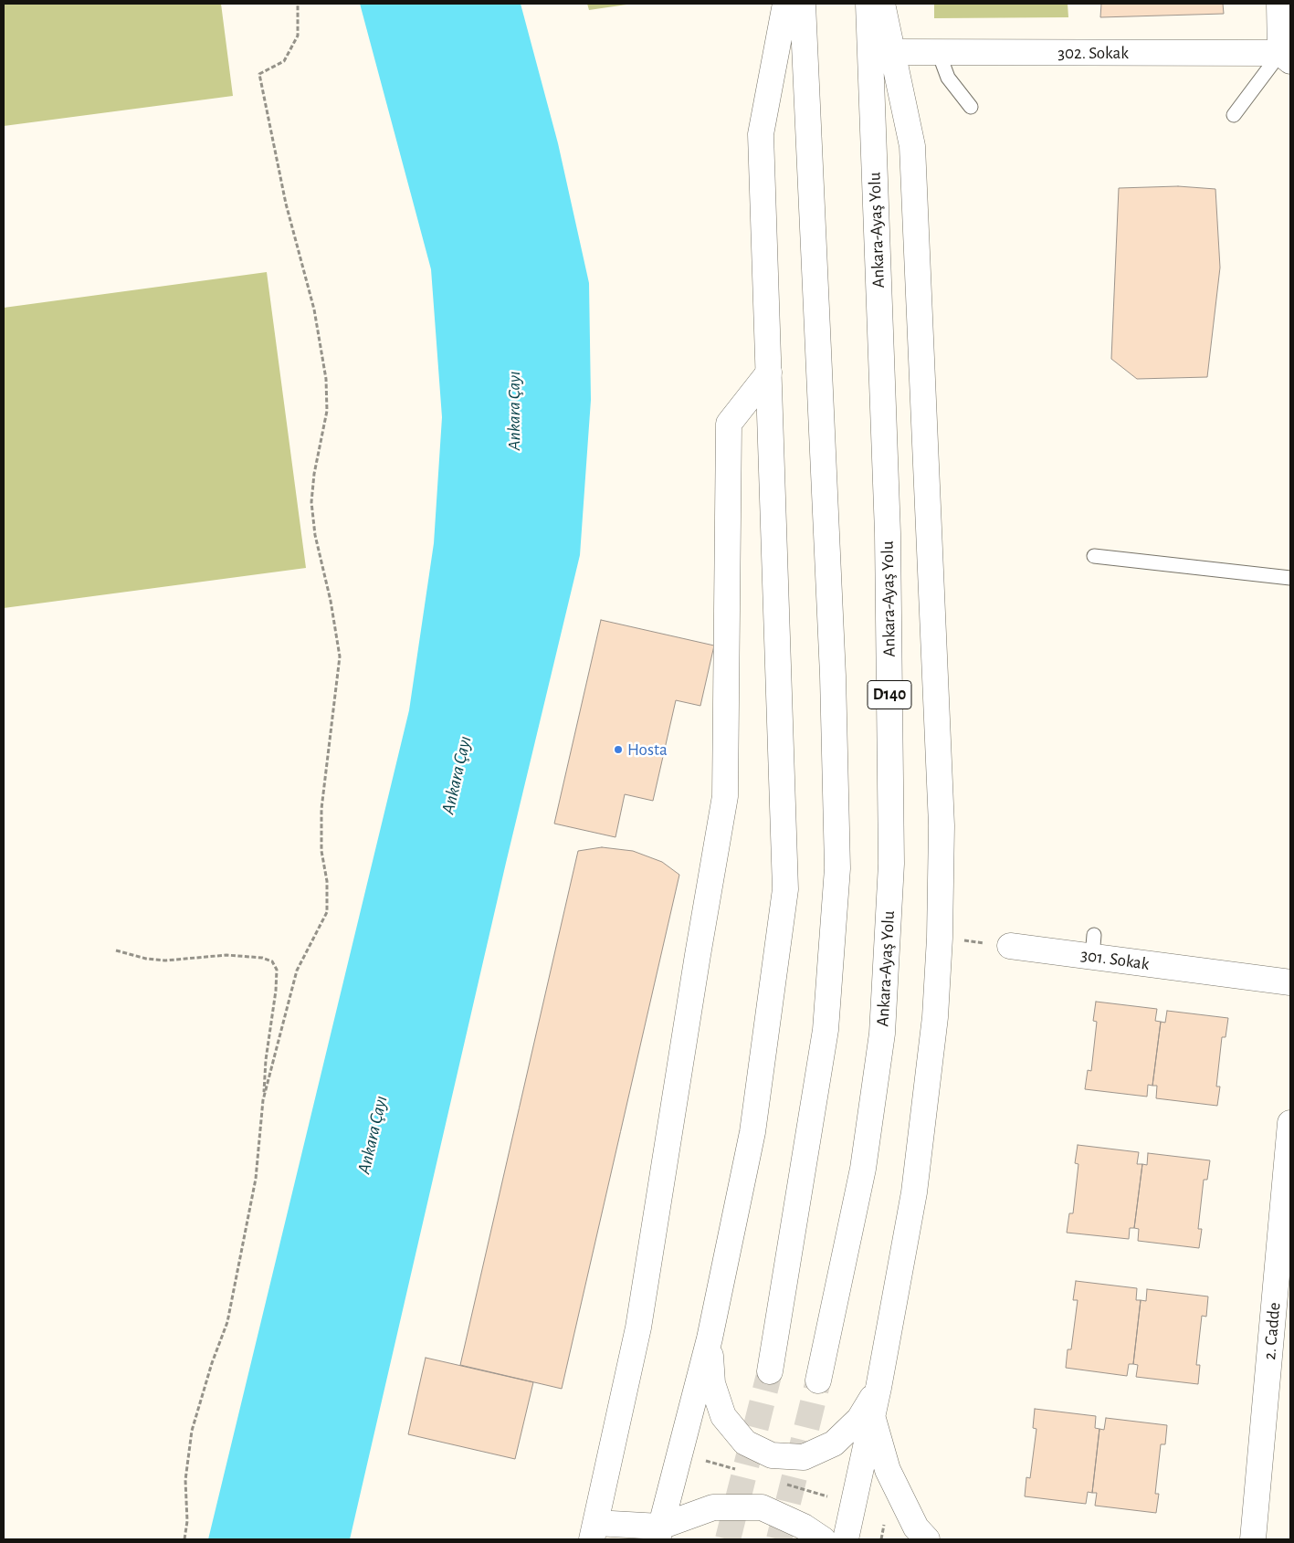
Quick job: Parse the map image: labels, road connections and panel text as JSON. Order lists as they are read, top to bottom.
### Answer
{
  "streets": {
    "main road": [
      "302. Sokak",
      "Ankara-Ayaş Yolu",
      "D140",
      "301. Sokak",
      "2. Cadde"
    ]
  },
  "water": ["Ankara Çayı"],
  "places": ["Hosta"]
}
